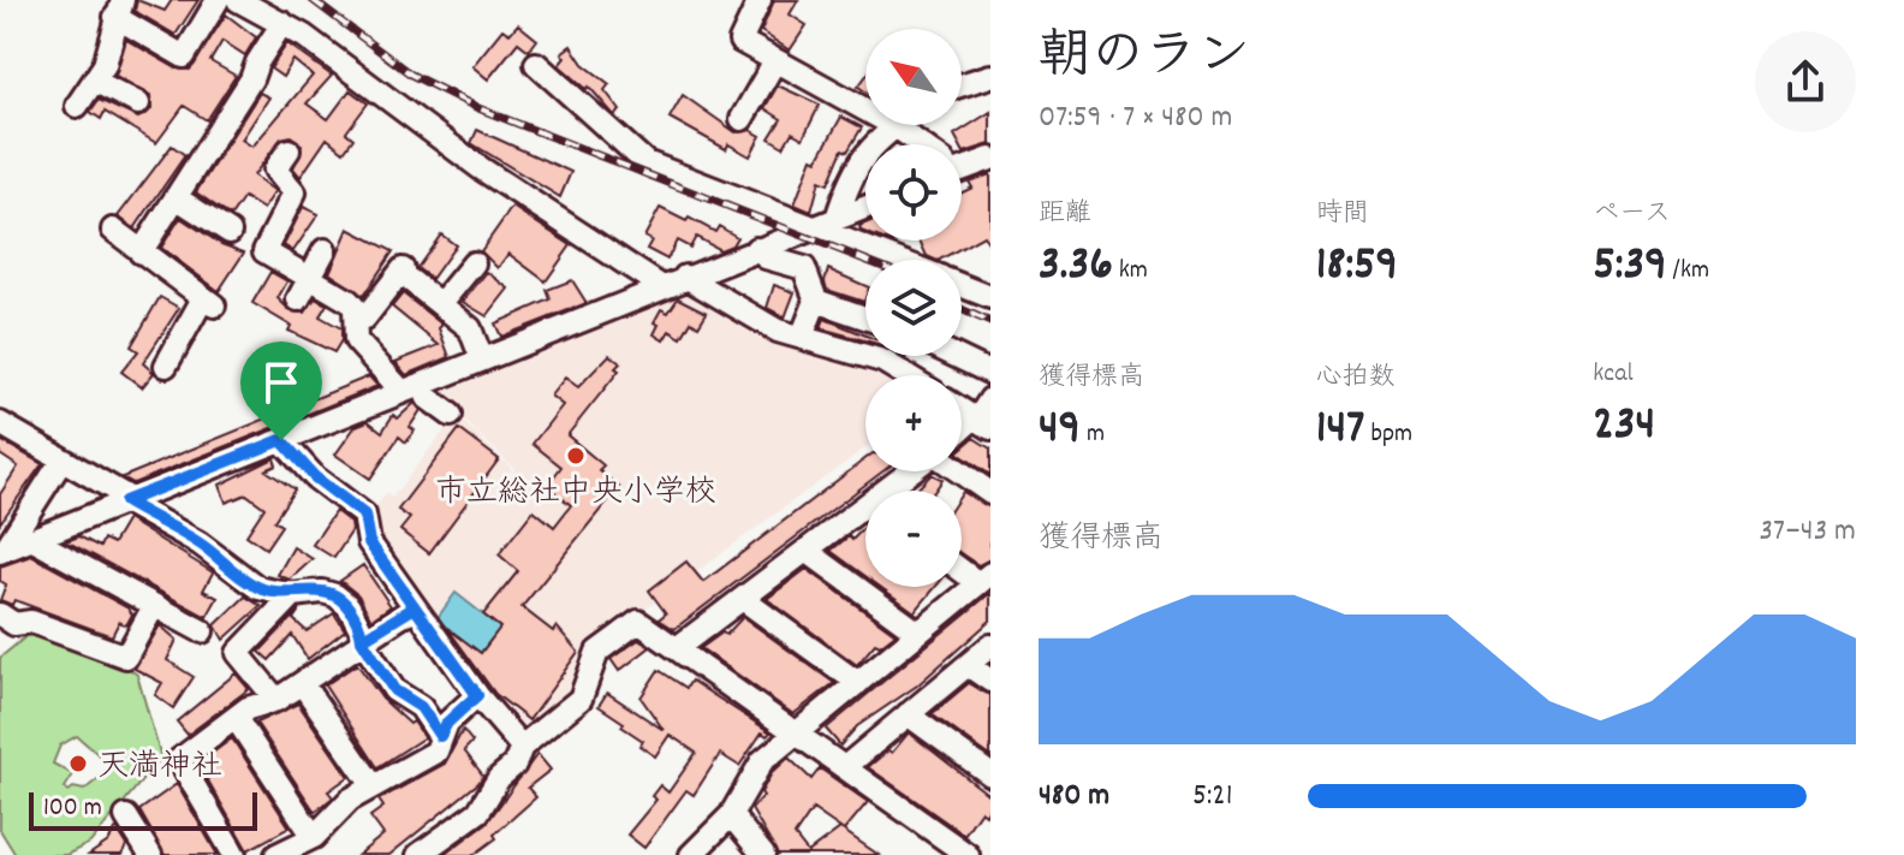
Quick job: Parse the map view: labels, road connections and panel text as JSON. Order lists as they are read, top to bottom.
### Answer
{
  "places": ["市立総社中央小学校", "天満神社"],
  "scale_bar": "100 m",
  "north": "top left",
  "page": {
    "heading": ["朝のラン", "07:59 · 7 × 480 m"],
    "map_buttons": ["+", "−"],
    "stats": [
      ["距離", "3.36 km"],
      ["時間", "18:59"],
      ["ペース", "5:39 /km"],
      ["獲得標高", "49 m"],
      ["心拍数", "147 bpm"],
      ["kcal", "234"]
    ],
    "chart": ["獲得標高", "37–43 m"],
    "list": [
      {
        "name": "480 m",
        "note": "5:21"
      }
    ],
    "scale": "100 m"
  }
}
